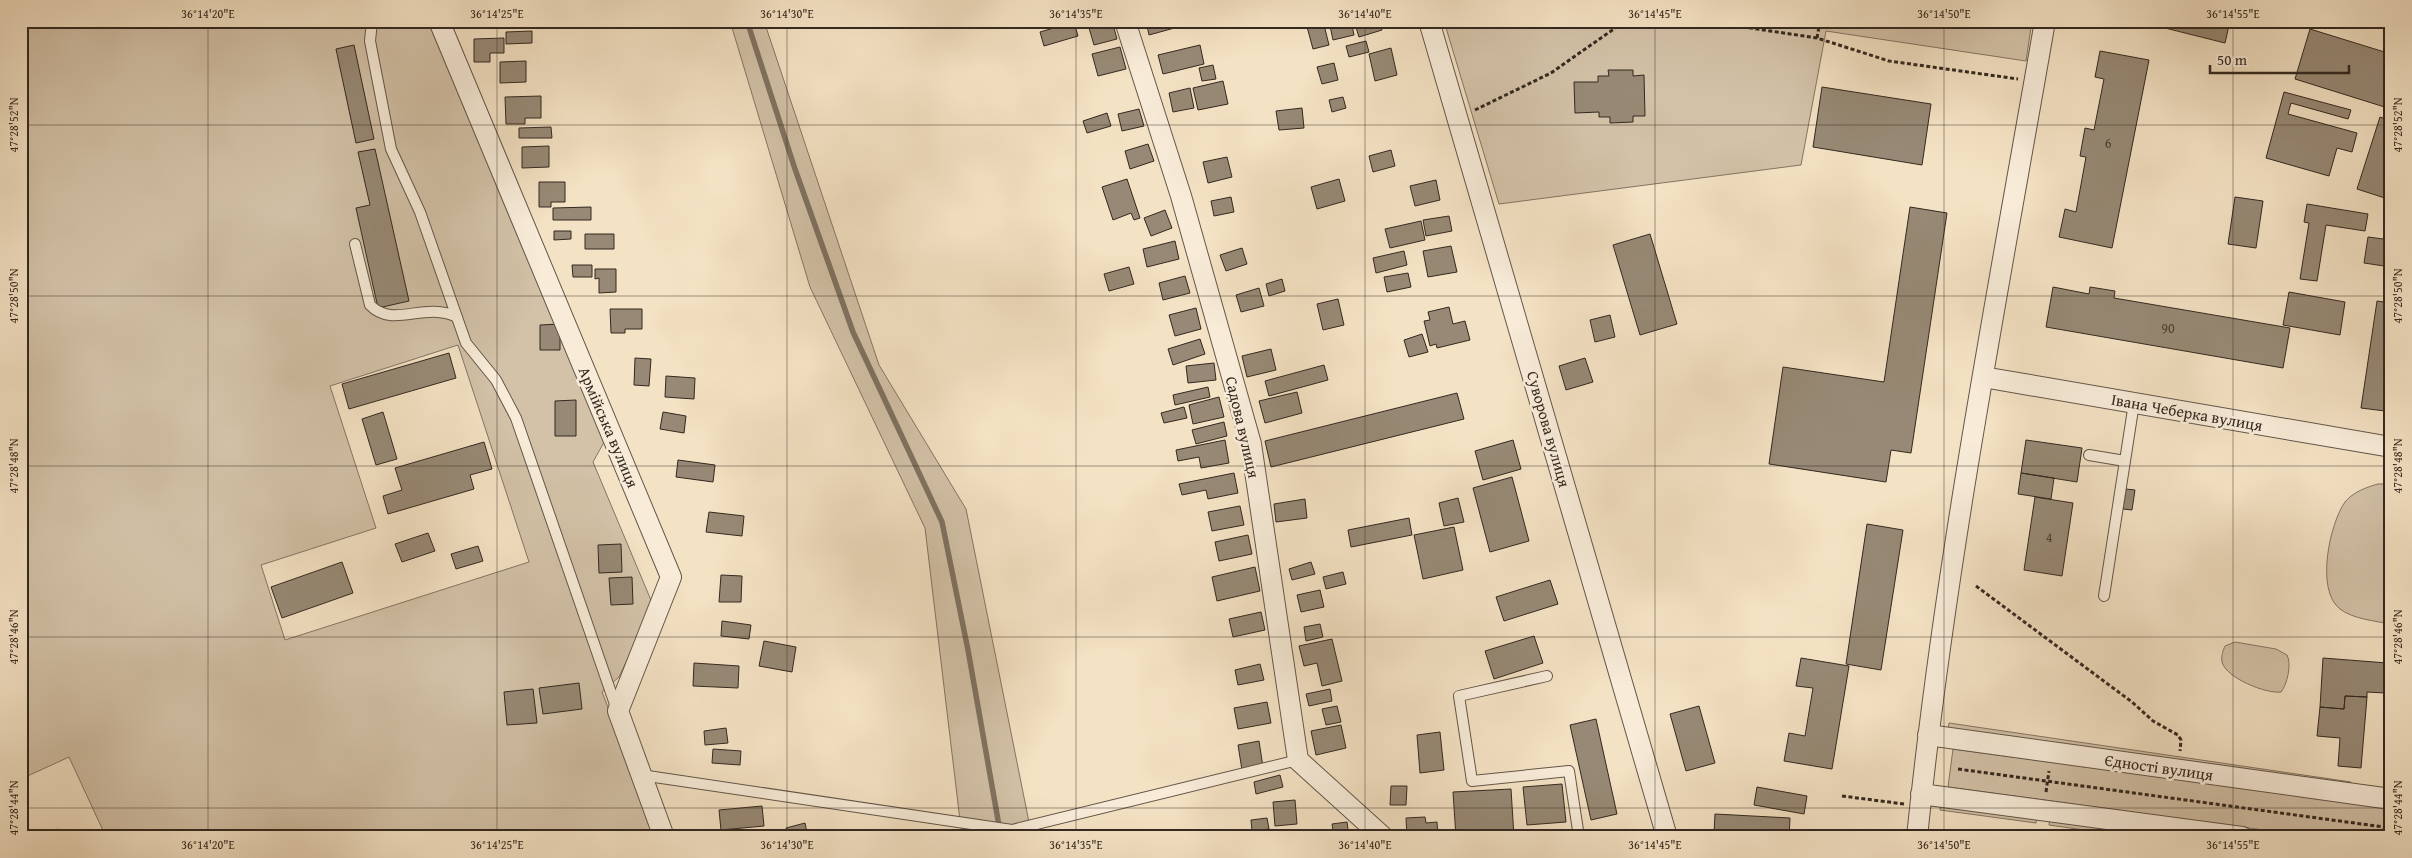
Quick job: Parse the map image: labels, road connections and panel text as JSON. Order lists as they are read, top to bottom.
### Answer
{
  "streets": {
    "street": [
      "Івана Чеберка вулиця",
      "Армійська вулиця",
      "Садова вулиця",
      "Суворова вулиця",
      "Єдності вулиця"
    ]
  },
  "house_numbers": ["6", "90", "4"],
  "scale_bar": "50 m",
  "coordinates": [
    "36°14'20\"E",
    "36°14'25\"E",
    "36°14'30\"E",
    "36°14'35\"E",
    "36°14'40\"E",
    "36°14'45\"E",
    "36°14'50\"E",
    "36°14'55\"E",
    "47°28'52\"N",
    "47°28'50\"N",
    "47°28'48\"N",
    "47°28'46\"N",
    "47°28'44\"N"
  ]
}
